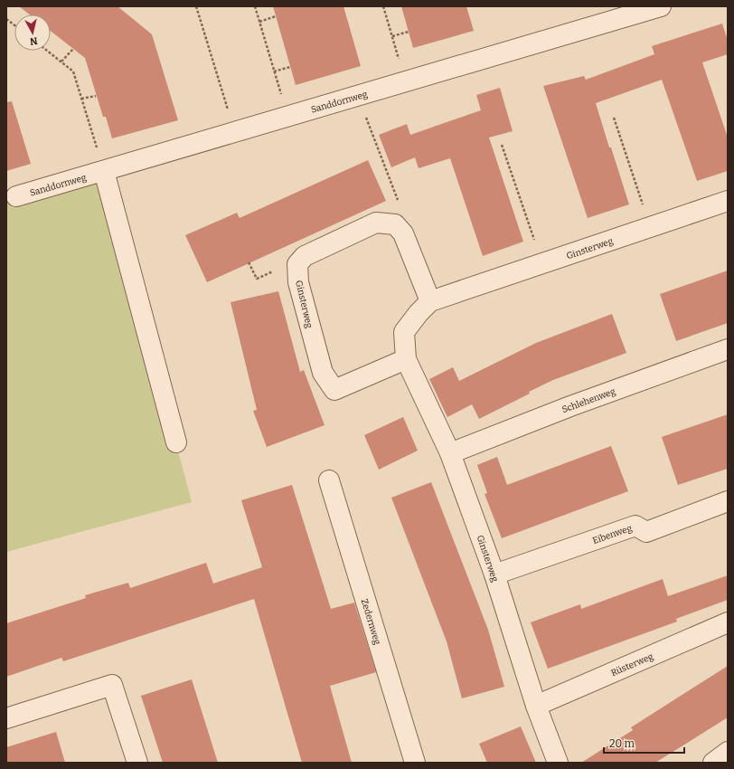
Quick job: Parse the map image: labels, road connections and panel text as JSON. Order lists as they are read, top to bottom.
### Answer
{
  "streets": {
    "street": [
      "Sanddornweg",
      "Ginsterweg",
      "Schlehenweg",
      "Eibenweg",
      "Zedernweg",
      "Rüsterweg"
    ]
  },
  "crossings": [
    ["Ginsterweg", "Schlehenweg"],
    ["Ginsterweg", "Eibenweg"],
    ["Ginsterweg", "Rüsterweg"]
  ],
  "scale_bar": "20 m",
  "north": "bottom"
}
